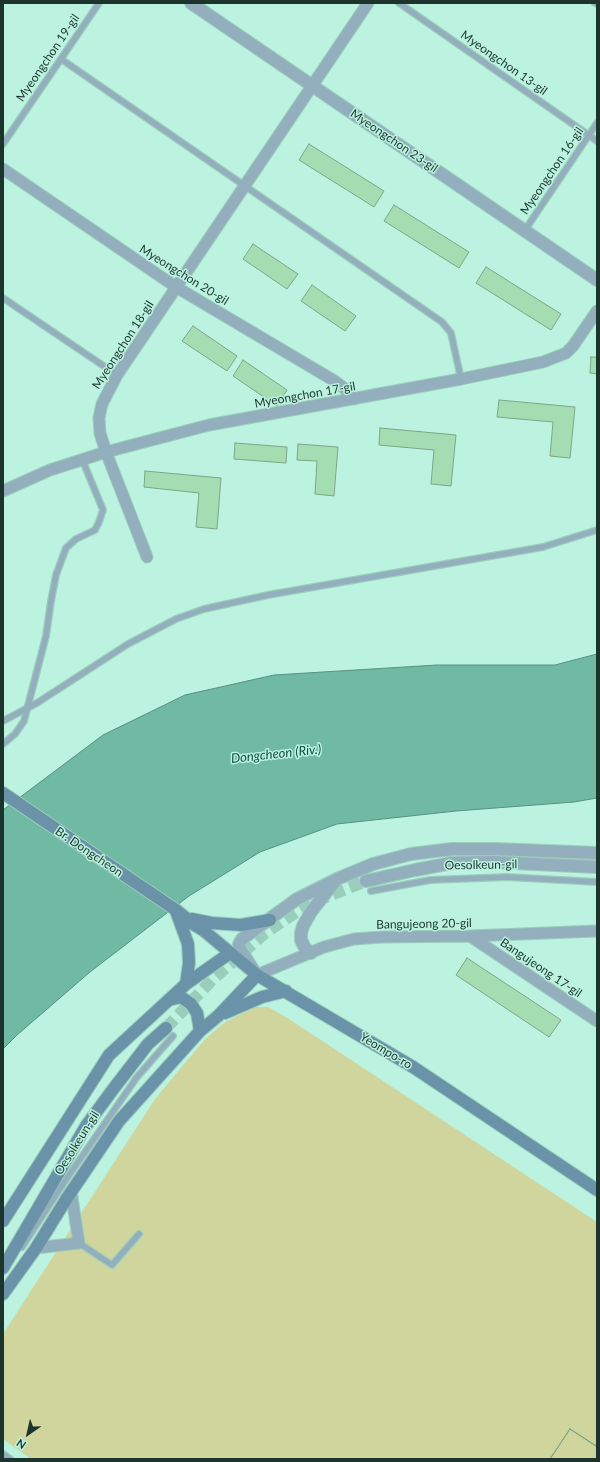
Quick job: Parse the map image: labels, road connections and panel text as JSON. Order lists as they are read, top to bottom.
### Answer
{
  "streets": {
    "main road": ["Br. Dongcheon", "Oesolkeun-gil", "Yeompo-ro"],
    "street": [
      "Myeongchon 23-gil",
      "Myeongchon 20-gil",
      "Myeongchon 18-gil",
      "Myeongchon 17-gil",
      "Bangujeong 20-gil",
      "Bangujeong 17-gil"
    ],
    "lane": ["Myeongchon 19-gil", "Myeongchon 13-gil", "Myeongchon 16-gil"]
  },
  "crossings": [
    ["Myeongchon 13-gil", "Myeongchon 16-gil"],
    ["Myeongchon 23-gil", "Myeongchon 16-gil"],
    ["Myeongchon 23-gil", "Myeongchon 18-gil"],
    ["Myeongchon 20-gil", "Myeongchon 18-gil"],
    ["Myeongchon 20-gil", "Myeongchon 17-gil"],
    ["Myeongchon 18-gil", "Myeongchon 17-gil"],
    ["Br. Dongcheon", "Yeompo-ro"],
    ["Bangujeong 20-gil", "Bangujeong 17-gil"],
    ["Bangujeong 20-gil", "Yeompo-ro"]
  ],
  "water": ["Dongcheon (Riv.)"],
  "north": "bottom left"
}
